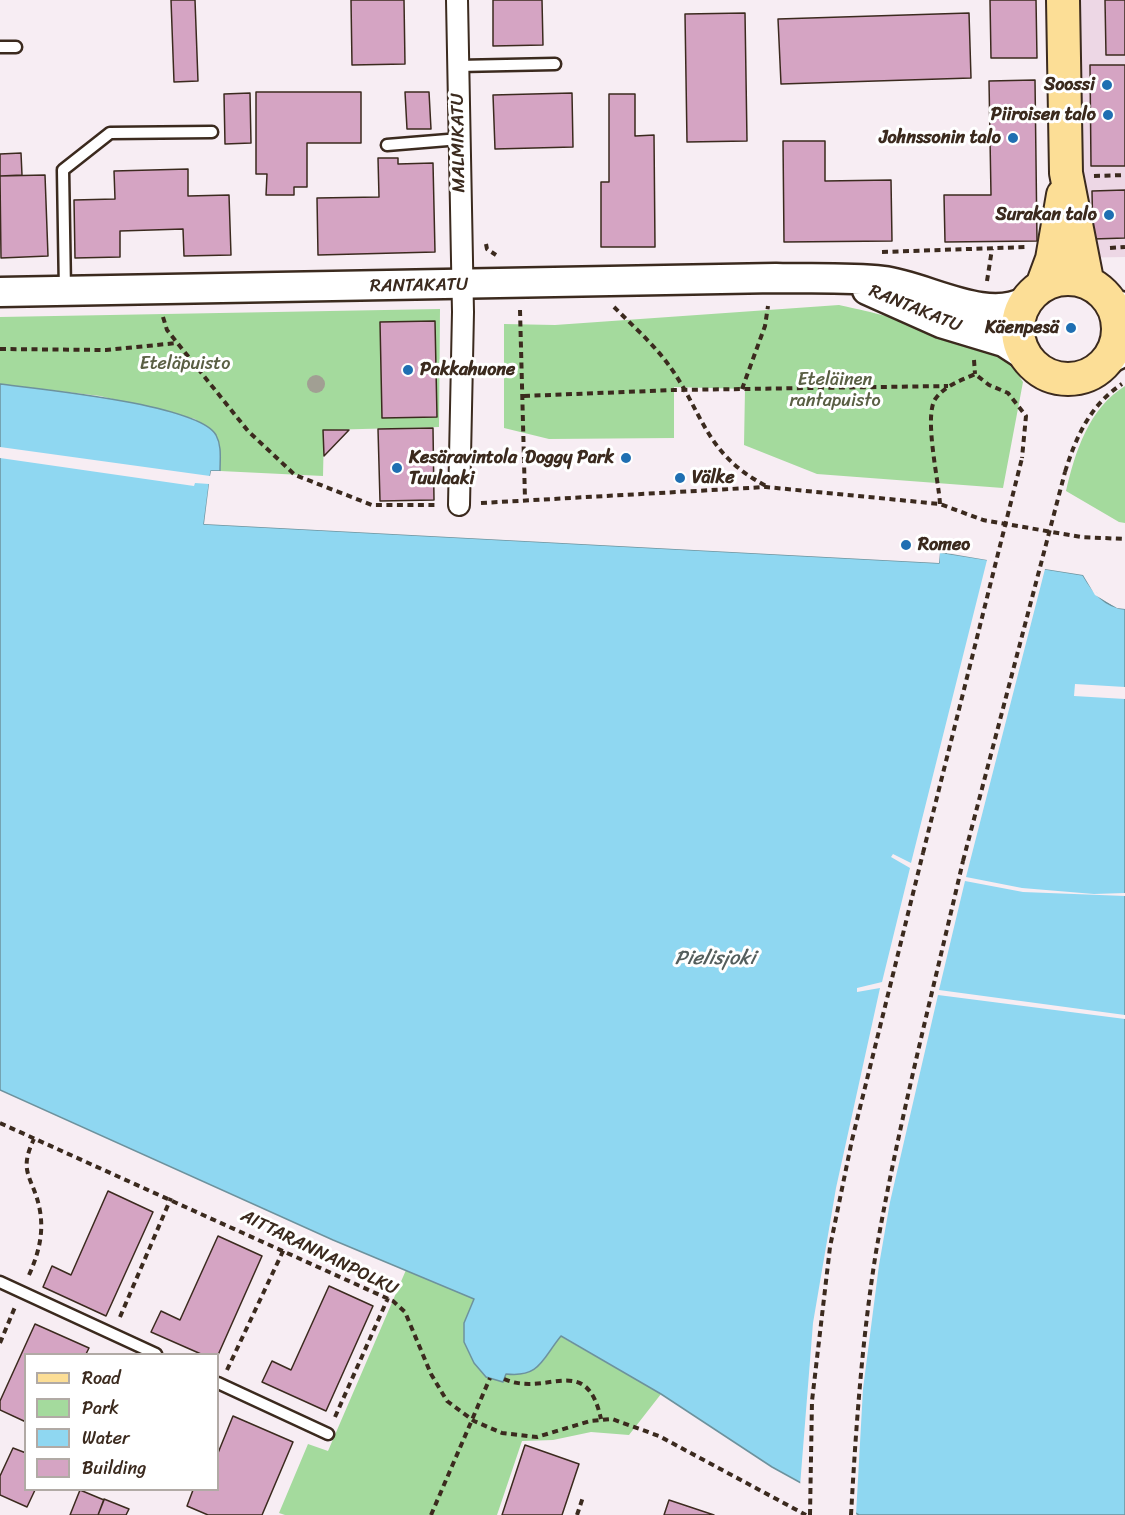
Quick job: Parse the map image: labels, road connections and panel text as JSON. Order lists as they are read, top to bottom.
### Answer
{
  "streets": {
    "street": ["MALMIKATU", "RANTAKATU"],
    "path": ["AITTARANNANPOLKU"]
  },
  "crossings": [
    ["MALMIKATU", "RANTAKATU"]
  ],
  "water": ["Pielisjoki"],
  "parks": ["Eteläpuisto", "Eteläinen rantapuisto"],
  "places": [
    "Soossi",
    "Piiroisen talo",
    "Johnssonin talo",
    "Surakan talo",
    "Käenpesä",
    "Pakkahuone",
    "Doggy Park",
    "Kesäravintola Tuulaaki",
    "Välke",
    "Romeo"
  ],
  "legend": [
    "Road",
    "Park",
    "Water",
    "Building"
  ]
}
